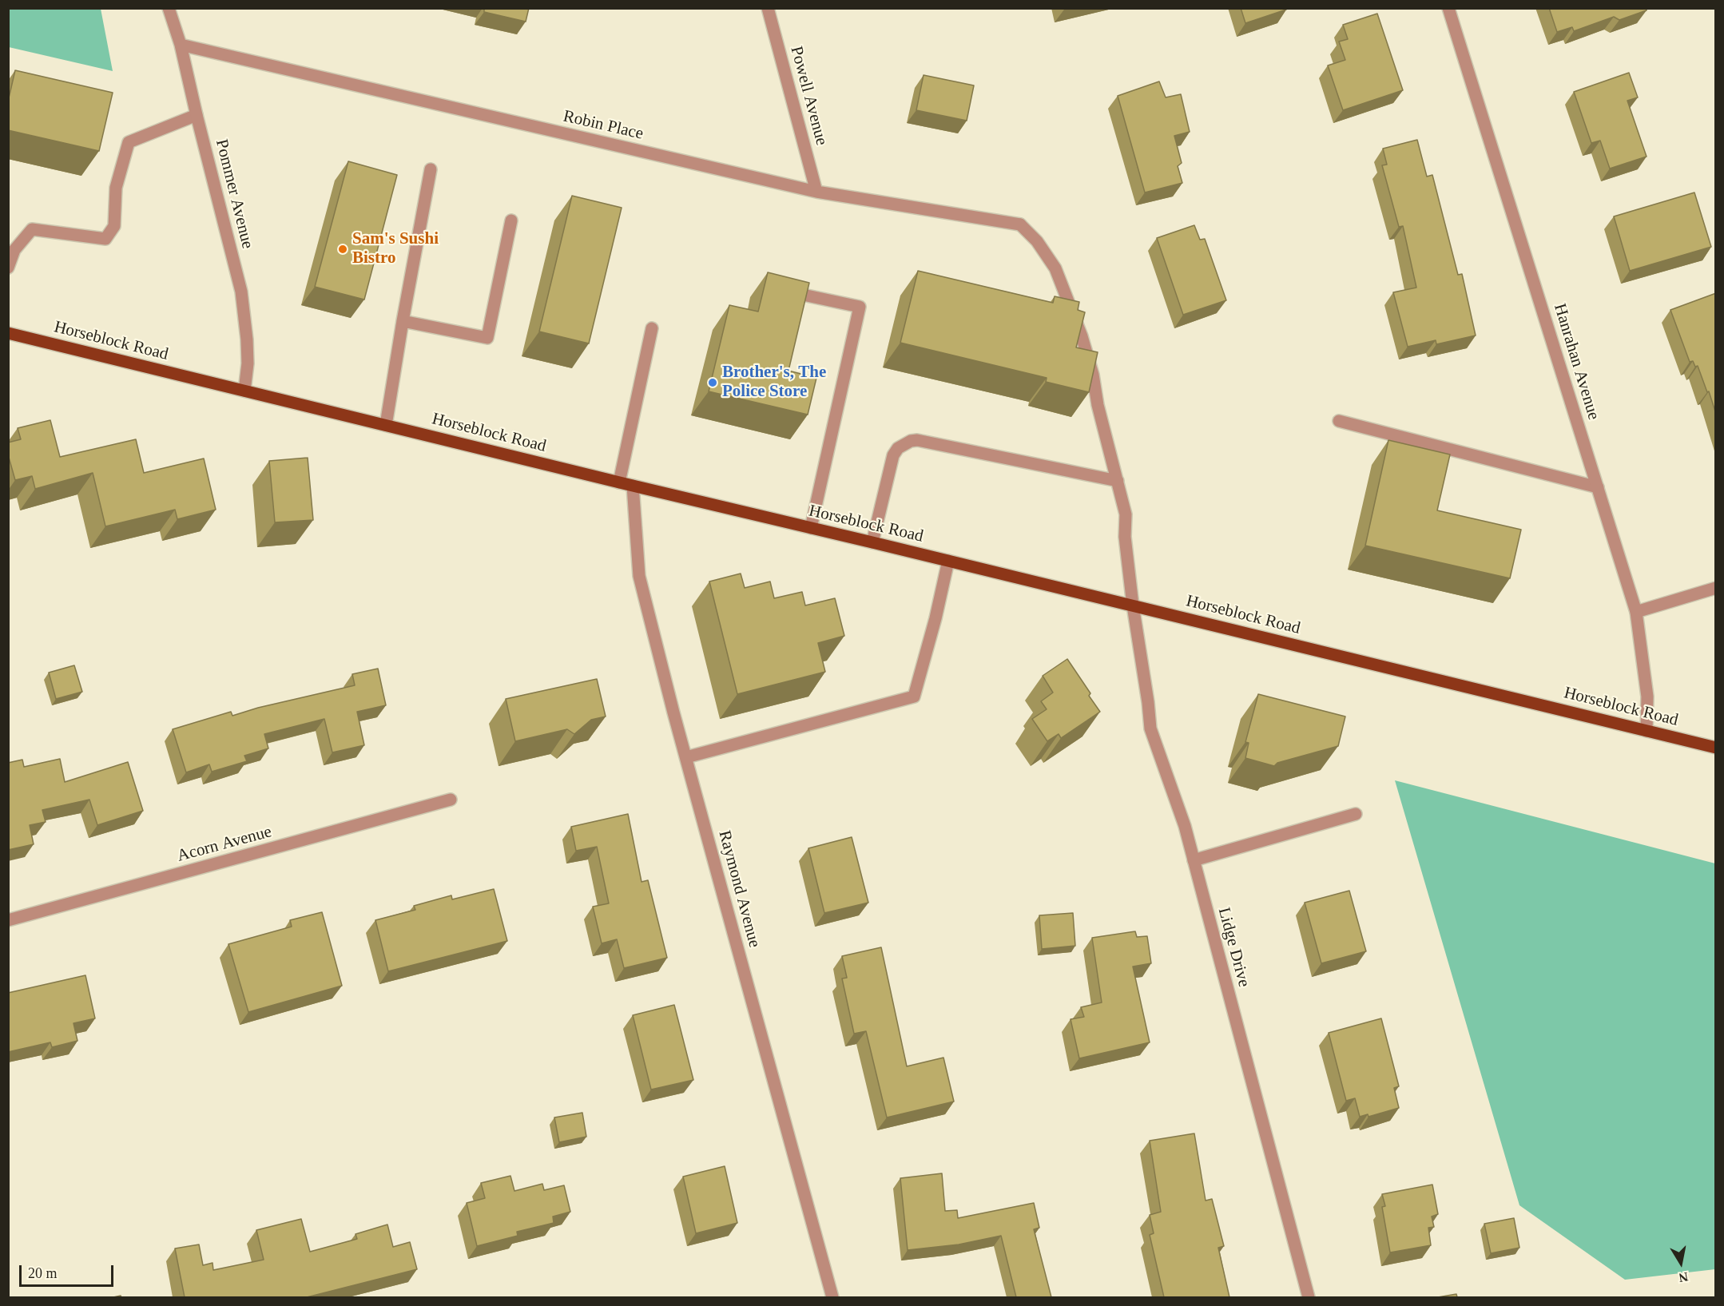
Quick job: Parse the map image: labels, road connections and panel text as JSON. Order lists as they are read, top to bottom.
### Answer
{
  "streets": {
    "main road": ["Horseblock Road"],
    "street": [
      "Powell Avenue",
      "Robin Place",
      "Pommer Avenue",
      "Hanrahan Avenue",
      "Acorn Avenue",
      "Raymond Avenue",
      "Lidge Drive"
    ]
  },
  "crossings": [
    ["Powell Avenue", "Robin Place"],
    ["Robin Place", "Pommer Avenue"],
    ["Robin Place", "Lidge Drive"],
    ["Pommer Avenue", "Horseblock Road"],
    ["Horseblock Road", "Hanrahan Avenue"],
    ["Horseblock Road", "Raymond Avenue"],
    ["Horseblock Road", "Lidge Drive"]
  ],
  "places": ["Sam's Sushi Bistro", "Brother's, The Police Store"],
  "scale_bar": "20 m",
  "north": "bottom"
}
